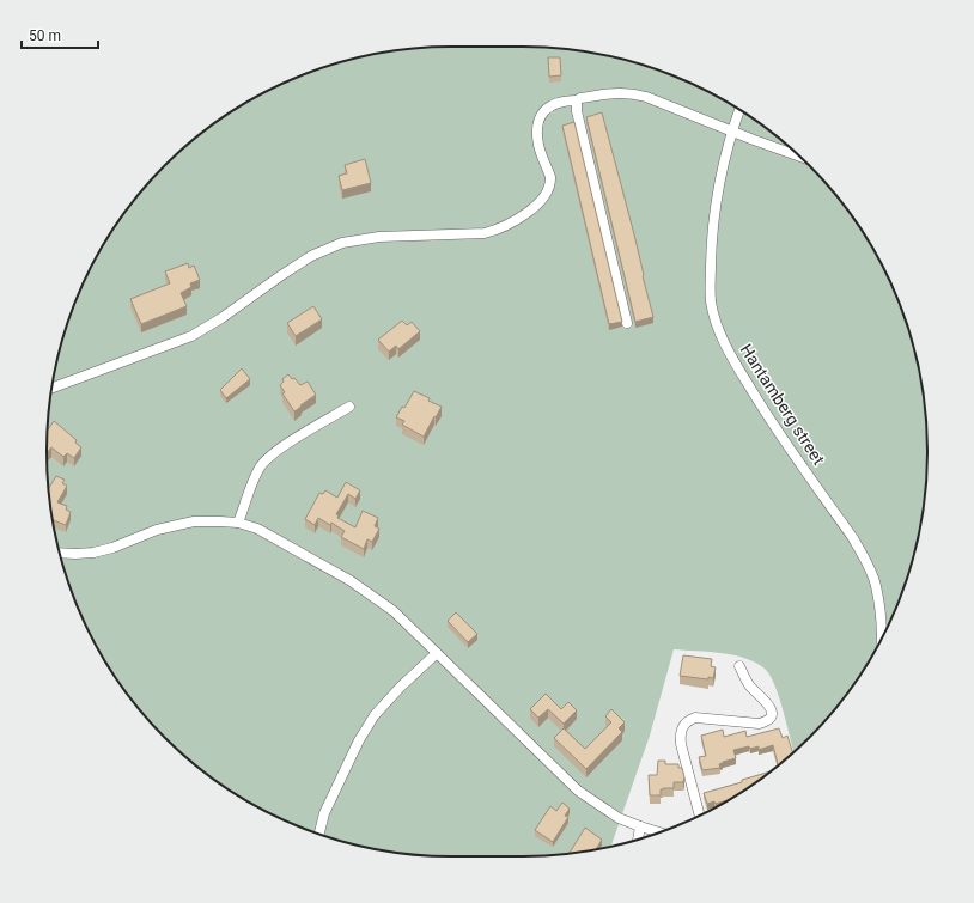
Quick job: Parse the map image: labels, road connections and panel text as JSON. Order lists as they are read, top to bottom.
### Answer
{
  "streets": {
    "street": ["Hantamberg street"]
  },
  "scale_bar": "50 m"
}
